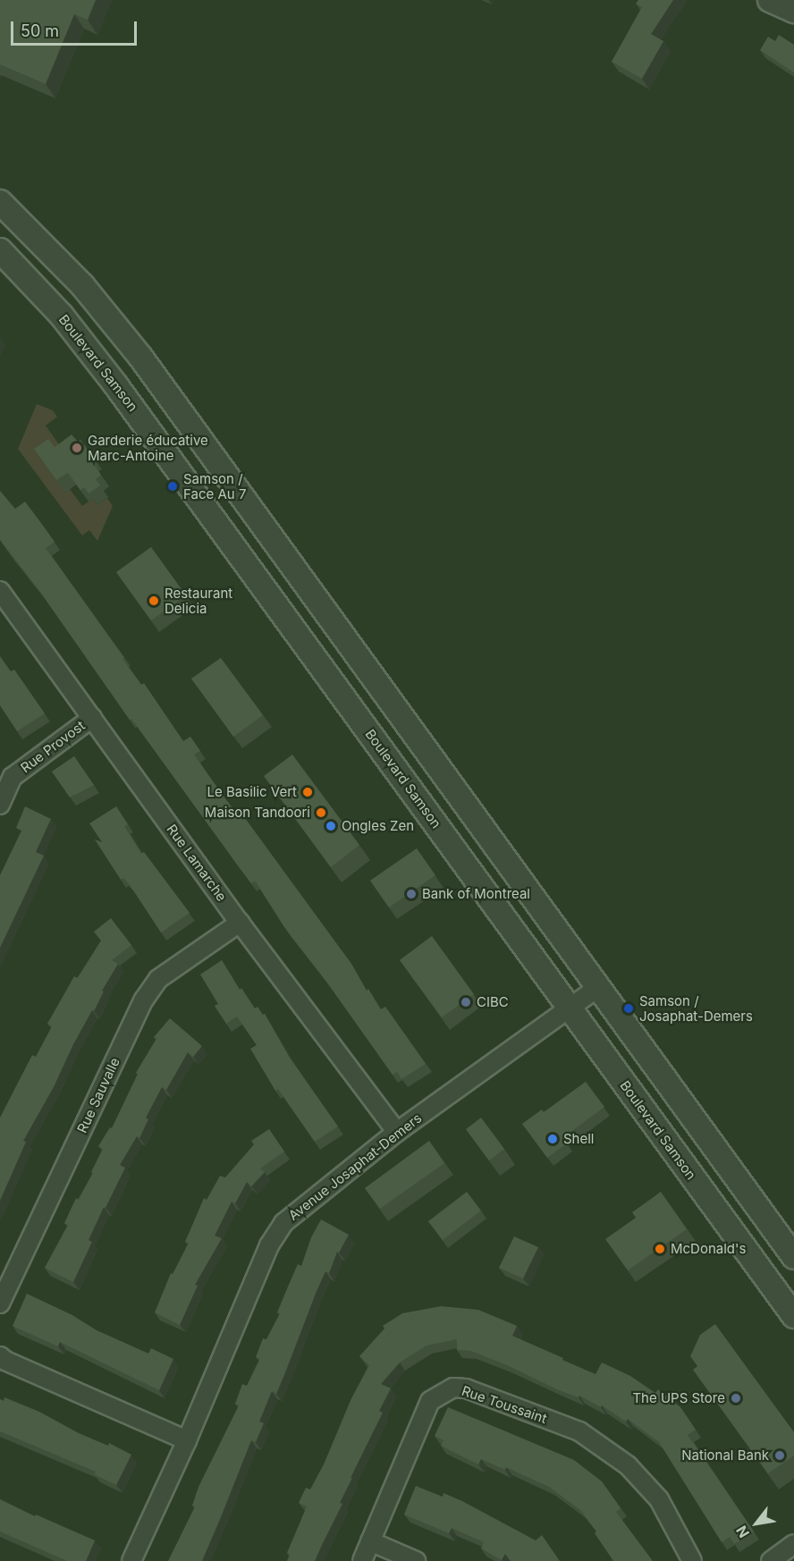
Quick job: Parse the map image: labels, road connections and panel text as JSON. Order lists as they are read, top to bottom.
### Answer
{
  "streets": {
    "street": [
      "Boulevard Samson",
      "Rue Provost",
      "Rue Lamarche",
      "Rue Sauvalle",
      "Avenue Josaphat-Demers",
      "Rue Toussaint"
    ]
  },
  "crossings": [
    ["Boulevard Samson", "Avenue Josaphat-Demers"],
    ["Rue Provost", "Rue Lamarche"],
    ["Rue Lamarche", "Rue Sauvalle"],
    ["Rue Lamarche", "Avenue Josaphat-Demers"]
  ],
  "places": [
    "Garderie éducative Marc-Antoine",
    "Samson / Face Au 7",
    "Restaurant Delicia",
    "Le Basilic Vert",
    "Maison Tandoori",
    "Ongles Zen",
    "Bank of Montreal",
    "CIBC",
    "Samson / Josaphat-Demers",
    "Shell",
    "McDonald's",
    "The UPS Store",
    "National Bank"
  ],
  "scale_bar": "50 m",
  "north": "bottom left"
}
